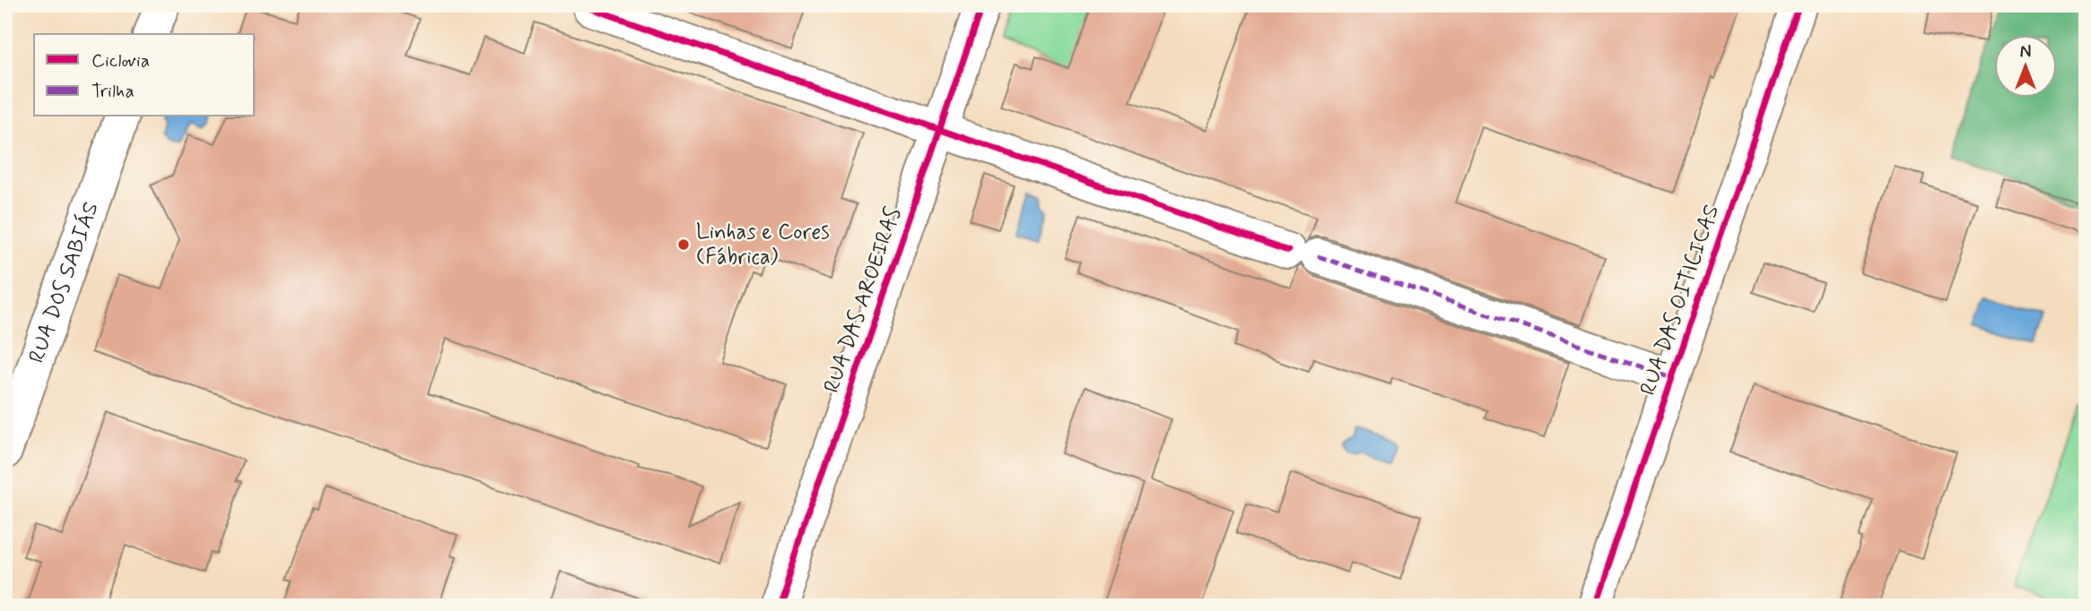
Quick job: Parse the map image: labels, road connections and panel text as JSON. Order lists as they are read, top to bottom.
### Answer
{
  "streets": {
    "street": ["RUA DOS SABIÁS", "RUA DAS AROEIRAS", "RUA DAS OITICICAS"]
  },
  "places": ["Linhas e Cores (Fábrica)"],
  "legend": ["Ciclovia", "Trilha"],
  "north": "top"
}
